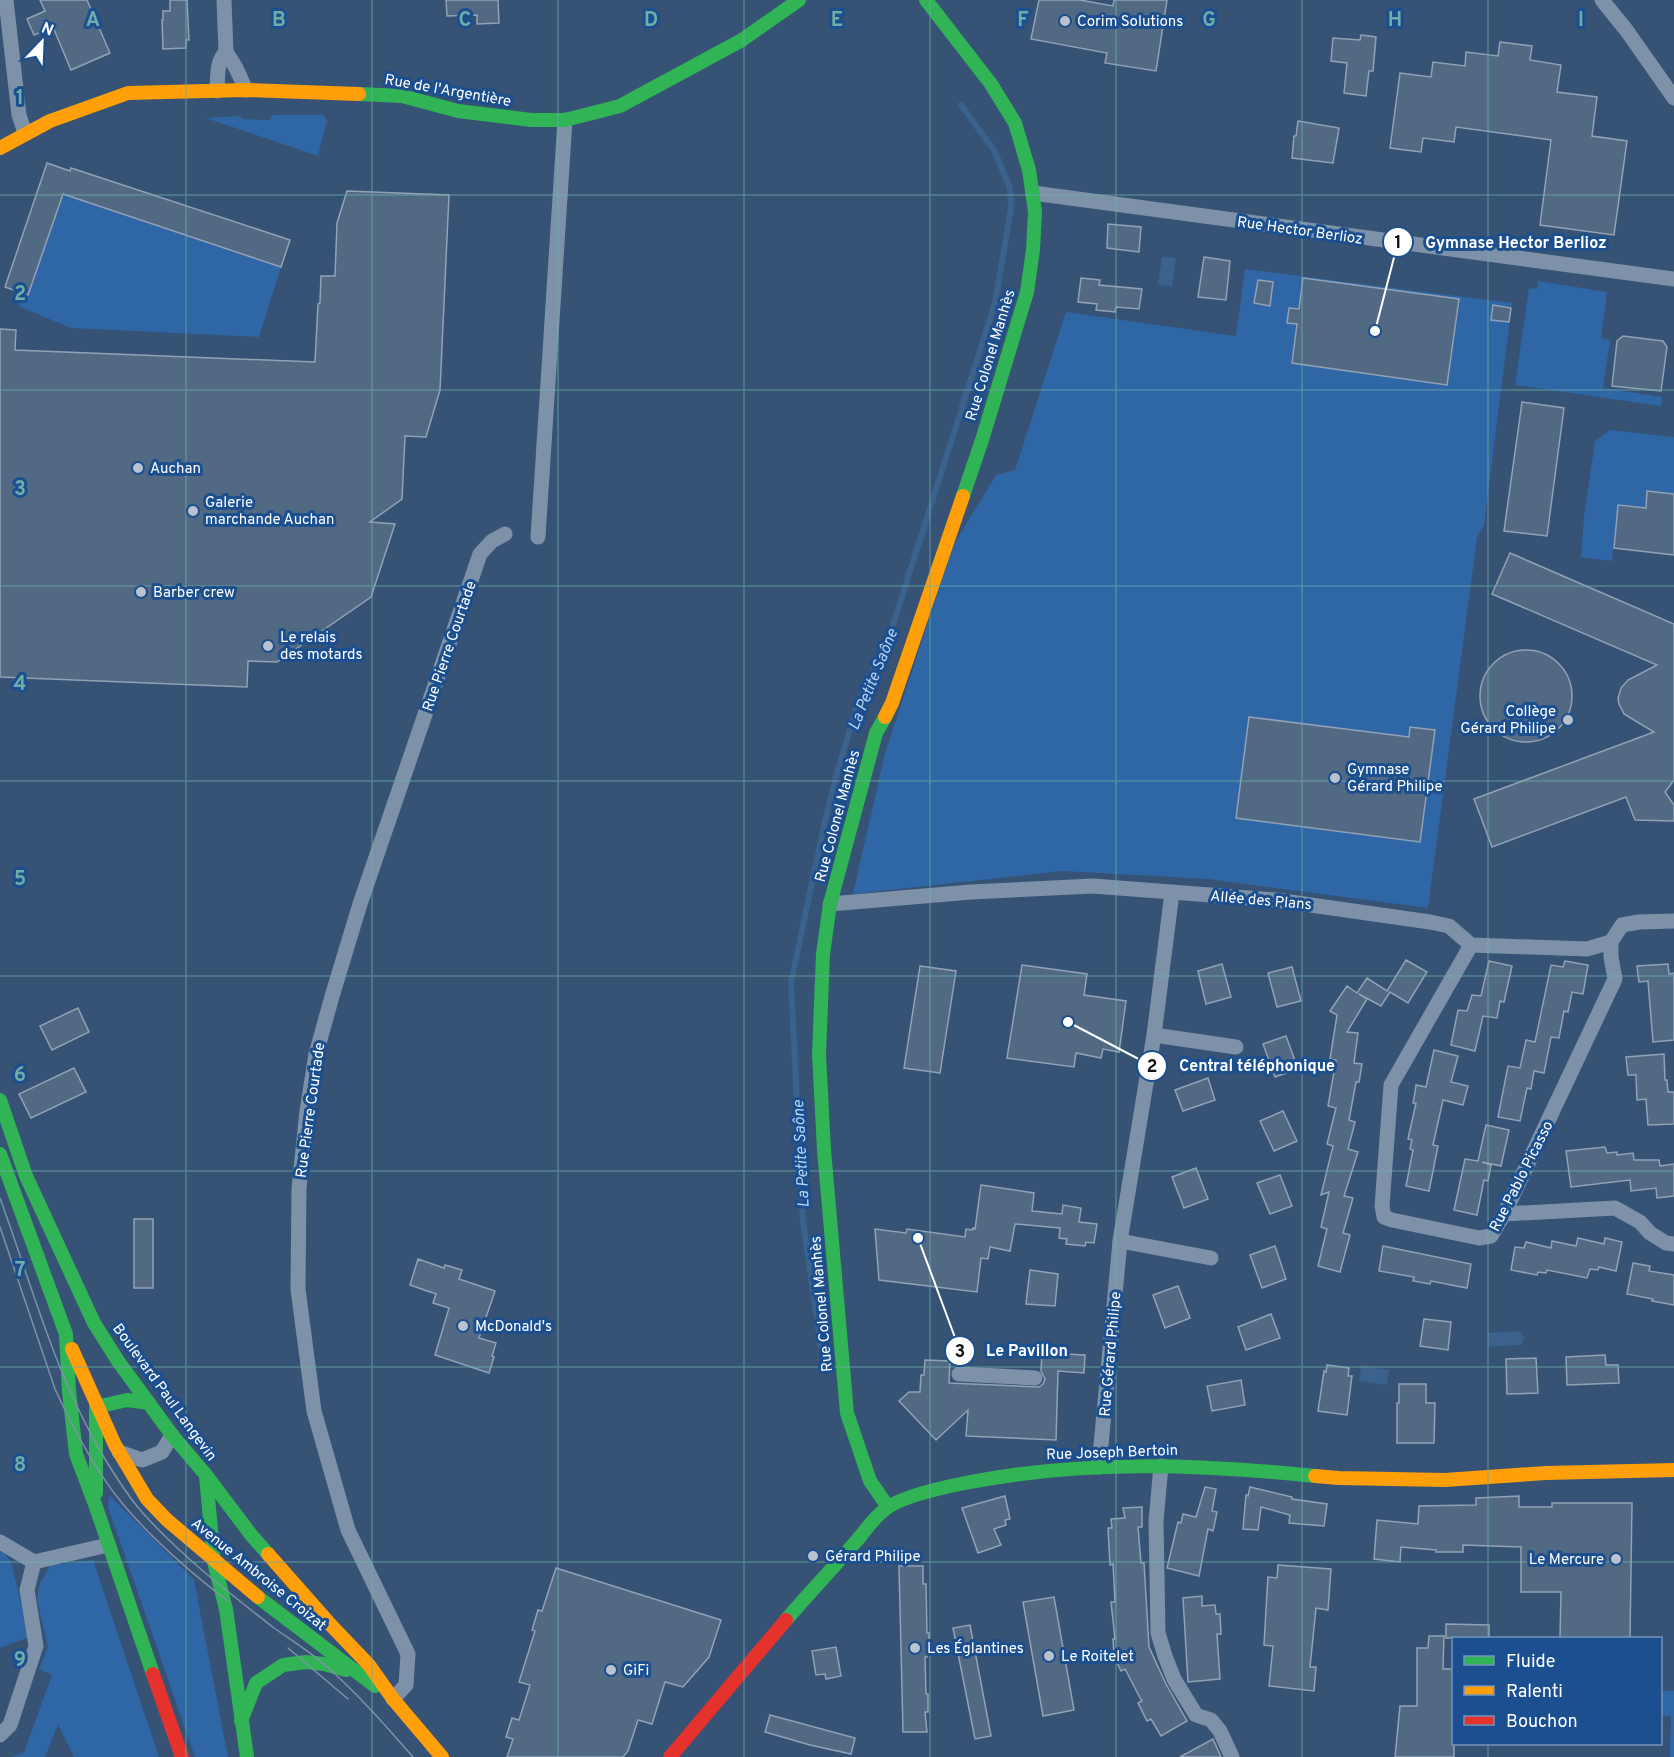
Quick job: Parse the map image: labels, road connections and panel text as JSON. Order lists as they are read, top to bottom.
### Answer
{
  "streets": {
    "street": [
      "Rue de l'Argentière",
      "Rue Hector Berlioz",
      "Rue Colonel Manhès",
      "Rue Pierre Courtade",
      "Allée des Plans",
      "Rue Pablo Picasso",
      "Rue Gérard Philipe",
      "Boulevard Paul Langevin",
      "Rue Joseph Bertoin",
      "Avenue Ambroise Croizat"
    ]
  },
  "crossings": [
    ["Rue Hector Berlioz", "Rue Colonel Manhès"],
    ["Rue Colonel Manhès", "Allée des Plans"],
    ["Rue Colonel Manhès", "Rue Joseph Bertoin"],
    ["Rue Pierre Courtade", "Avenue Ambroise Croizat"],
    ["Allée des Plans", "Rue Pablo Picasso"],
    ["Allée des Plans", "Rue Gérard Philipe"],
    ["Rue Gérard Philipe", "Rue Joseph Bertoin"],
    ["Boulevard Paul Langevin", "Avenue Ambroise Croizat"]
  ],
  "water": ["La Petite Saône"],
  "places": [
    "Corim Solutions",
    "Gymnase Hector Berlioz",
    "Auchan",
    "Galerie marchande Auchan",
    "Barber crew",
    "Le relais des motards",
    "Collège Gérard Philipe",
    "Gymnase Gérard Philipe",
    "Central téléphonique",
    "Le Pavillon",
    "McDonald's",
    "Gérard Philipe",
    "Le Mercure",
    "Les Églantines",
    "Le Roitelet",
    "GiFi"
  ],
  "legend": ["Fluide", "Ralenti", "Bouchon"],
  "north": "top right",
  "grid": {
    "columns": [
      "A",
      "B",
      "C",
      "D",
      "E",
      "F",
      "G",
      "H",
      "I"
    ],
    "rows": [
      "1",
      "2",
      "3",
      "4",
      "5",
      "6",
      "7",
      "8",
      "9"
    ]
  }
}
